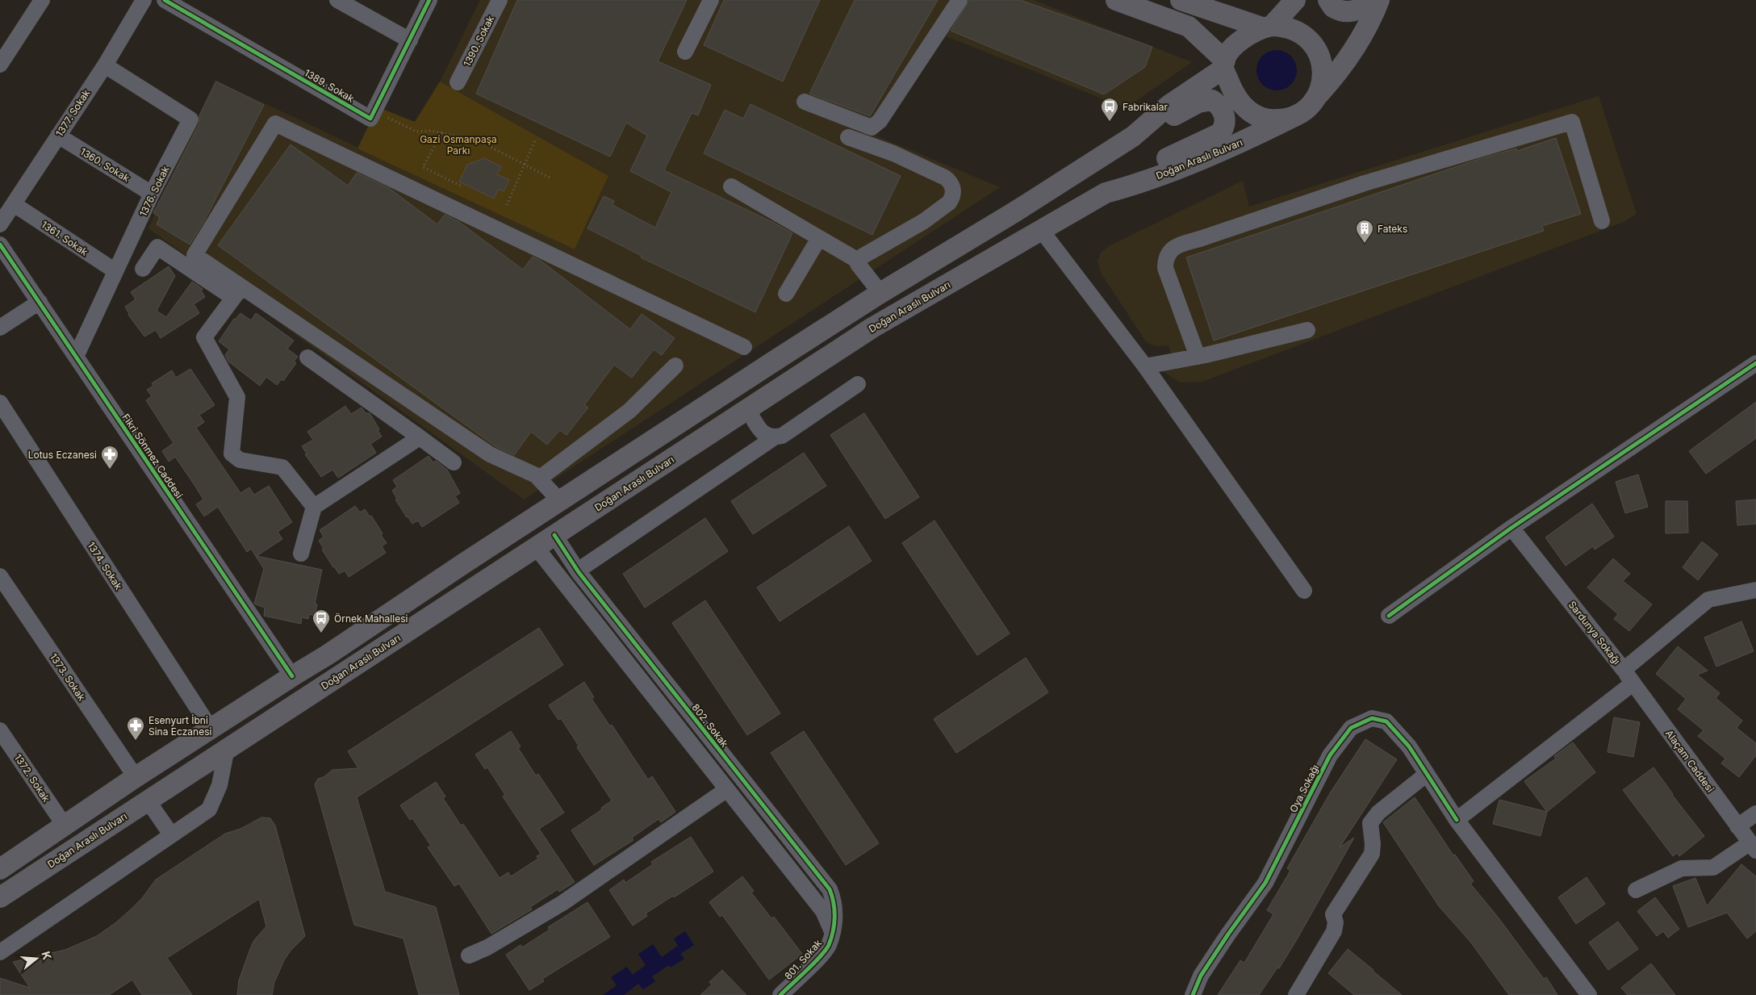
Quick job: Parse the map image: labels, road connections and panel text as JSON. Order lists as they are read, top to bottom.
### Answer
{
  "streets": {
    "main road": ["Doğan Araslı Bulvarı"],
    "street": [
      "1390. Sokak",
      "1389. Sokak",
      "1377. Sokak",
      "1360. Sokak",
      "1376. Sokak",
      "1361. Sokak",
      "Fikri Sönmez Caddesi",
      "1374. Sokak",
      "Sardunya Sokağı",
      "1373. Sokak",
      "802. Sokak",
      "Alaçam Caddesi",
      "1372. Sokak",
      "Oya Sokağı",
      "801. Sokak"
    ]
  },
  "crossings": [
    ["1377. Sokak", "1360. Sokak"],
    ["1377. Sokak", "1376. Sokak"],
    ["1377. Sokak", "1361. Sokak"],
    ["Doğan Araslı Bulvarı", "802. Sokak"],
    ["1360. Sokak", "1376. Sokak"],
    ["1376. Sokak", "1361. Sokak"],
    ["1376. Sokak", "Fikri Sönmez Caddesi"],
    ["Sardunya Sokağı", "Alaçam Caddesi"],
    ["802. Sokak", "801. Sokak"]
  ],
  "parks": ["Gazi Osmanpaşa Parkı"],
  "places": {
    "bus stop": ["Fabrikalar", "Örnek Mahallesi"],
    "building": ["Fateks"],
    "pharmacy": ["Lotus Eczanesi", "Esenyurt İbni Sina Eczanesi"]
  },
  "north": "right"
}
